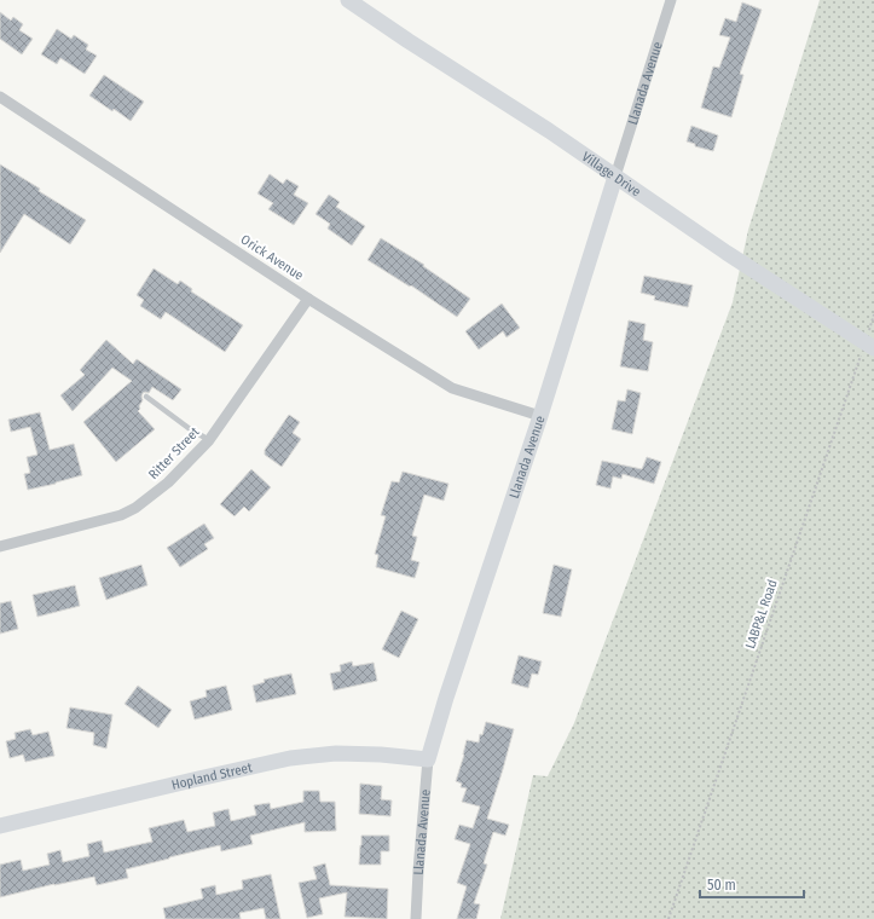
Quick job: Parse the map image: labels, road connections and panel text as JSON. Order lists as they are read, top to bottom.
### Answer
{
  "streets": {
    "street": [
      "Llanada Avenue",
      "Village Drive",
      "Orick Avenue",
      "Ritter Street",
      "Hopland Street"
    ],
    "path": ["LABP&L Road"]
  },
  "crossings": [
    ["Llanada Avenue", "Village Drive"],
    ["Llanada Avenue", "Orick Avenue"],
    ["Llanada Avenue", "Hopland Street"],
    ["Village Drive", "LABP&L Road"],
    ["Orick Avenue", "Ritter Street"]
  ],
  "scale_bar": "50 m"
}
